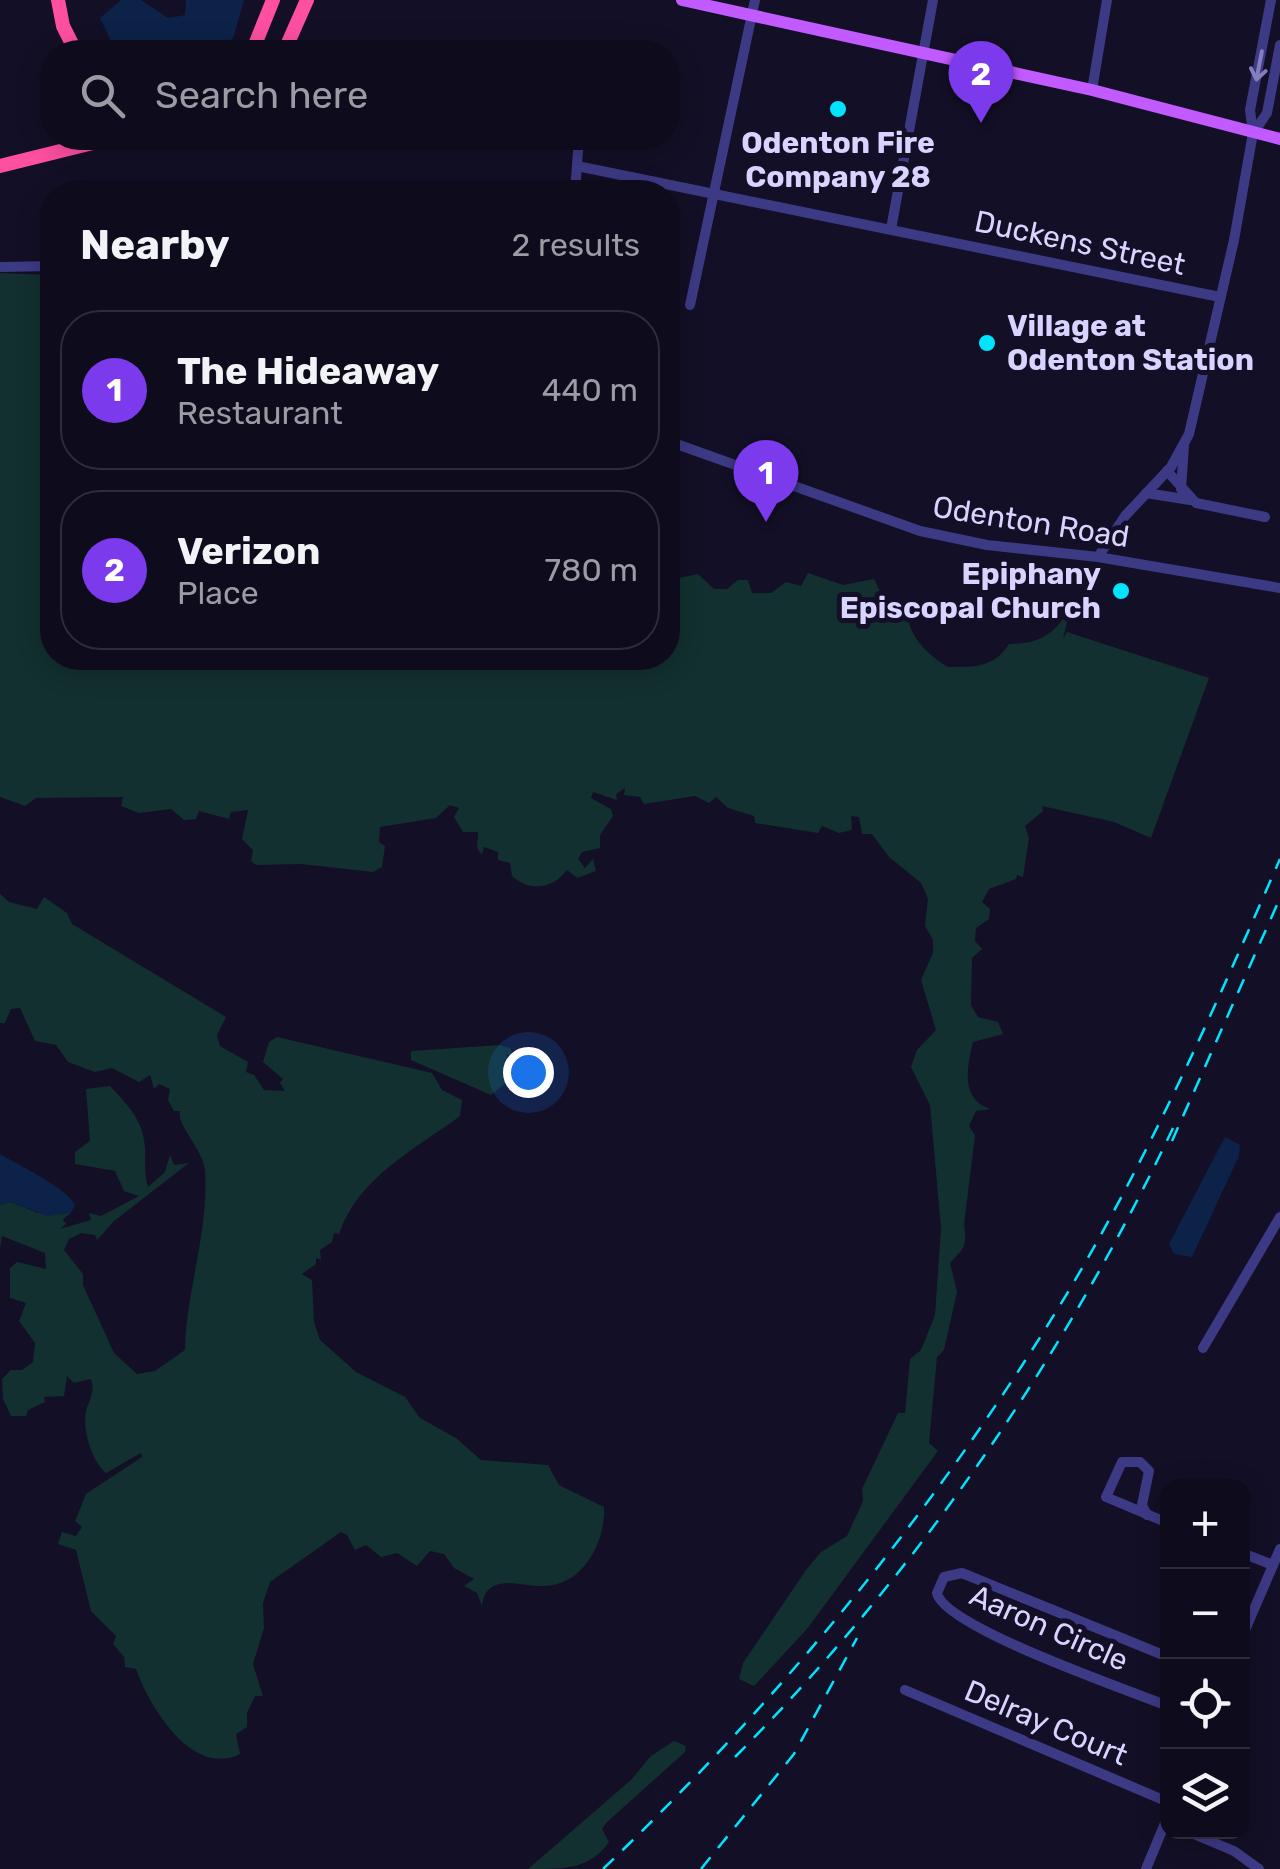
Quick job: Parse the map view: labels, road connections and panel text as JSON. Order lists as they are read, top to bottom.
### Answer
{
  "streets": {
    "street": [
      "Duckens Street",
      "Odenton Road",
      "Aaron Circle",
      "Delray Court"
    ]
  },
  "places": ["Odenton Fire Company 28", "Village at Odenton Station", "Epiphany Episcopal Church"],
  "page": {
    "search": "Search here",
    "pins": ["2", "1"],
    "heading": ["Nearby", "2 results"],
    "list": [
      {
        "mark": "1",
        "name": "The Hideaway",
        "note": "Restaurant",
        "value": "440 m"
      },
      {
        "mark": "2",
        "name": "Verizon",
        "note": "Place",
        "value": "780 m"
      }
    ],
    "map_buttons": ["+", "−"]
  }
}
